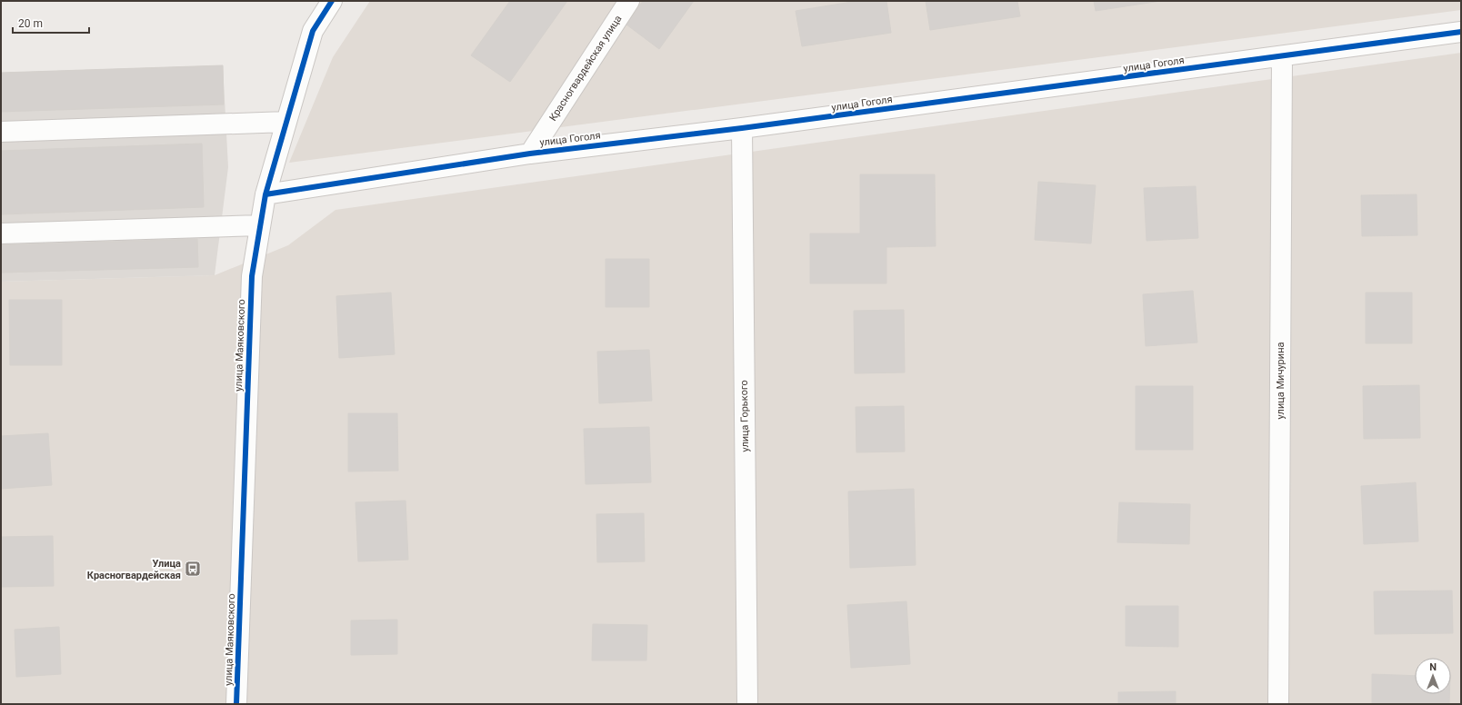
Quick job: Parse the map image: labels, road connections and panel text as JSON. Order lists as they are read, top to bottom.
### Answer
{
  "streets": {
    "street": [
      "улица Гоголя",
      "Красногвардейская улица",
      "улица Маяковского",
      "улица Мичурина",
      "улица Горького"
    ]
  },
  "crossings": [
    ["улица Гоголя", "Красногвардейская улица"],
    ["улица Гоголя", "улица Маяковского"],
    ["улица Гоголя", "улица Мичурина"],
    ["улица Гоголя", "улица Горького"]
  ],
  "places": {
    "bus stop": ["Улица Красногвардейская"]
  },
  "scale_bar": "20 m",
  "north": "top"
}
